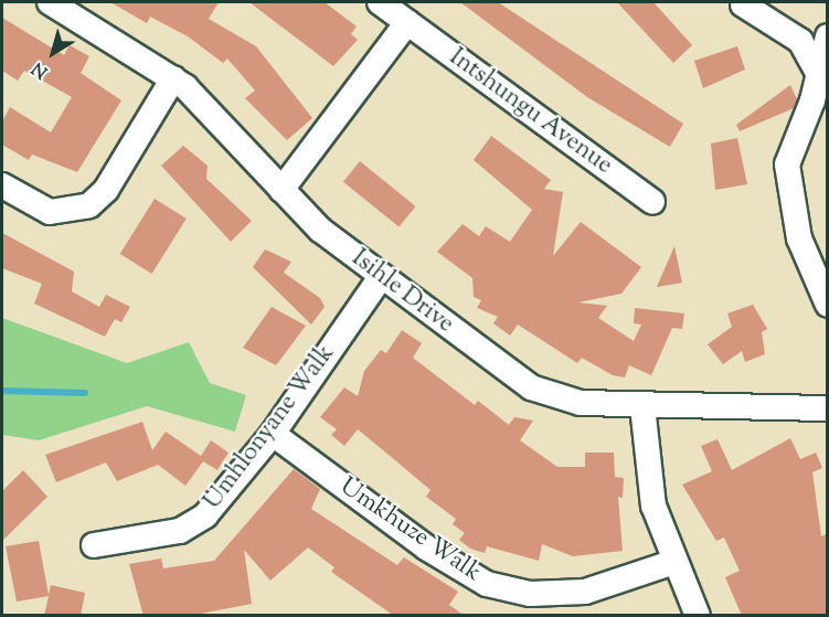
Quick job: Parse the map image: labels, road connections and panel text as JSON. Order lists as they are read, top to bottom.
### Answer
{
  "streets": {
    "street": [
      "Intshungu Avenue",
      "Isihle Drive",
      "Umhlonyane Walk",
      "Umkhuze Walk"
    ]
  },
  "crossings": [
    ["Isihle Drive", "Umhlonyane Walk"],
    ["Umhlonyane Walk", "Umkhuze Walk"]
  ],
  "north": "bottom left"
}
